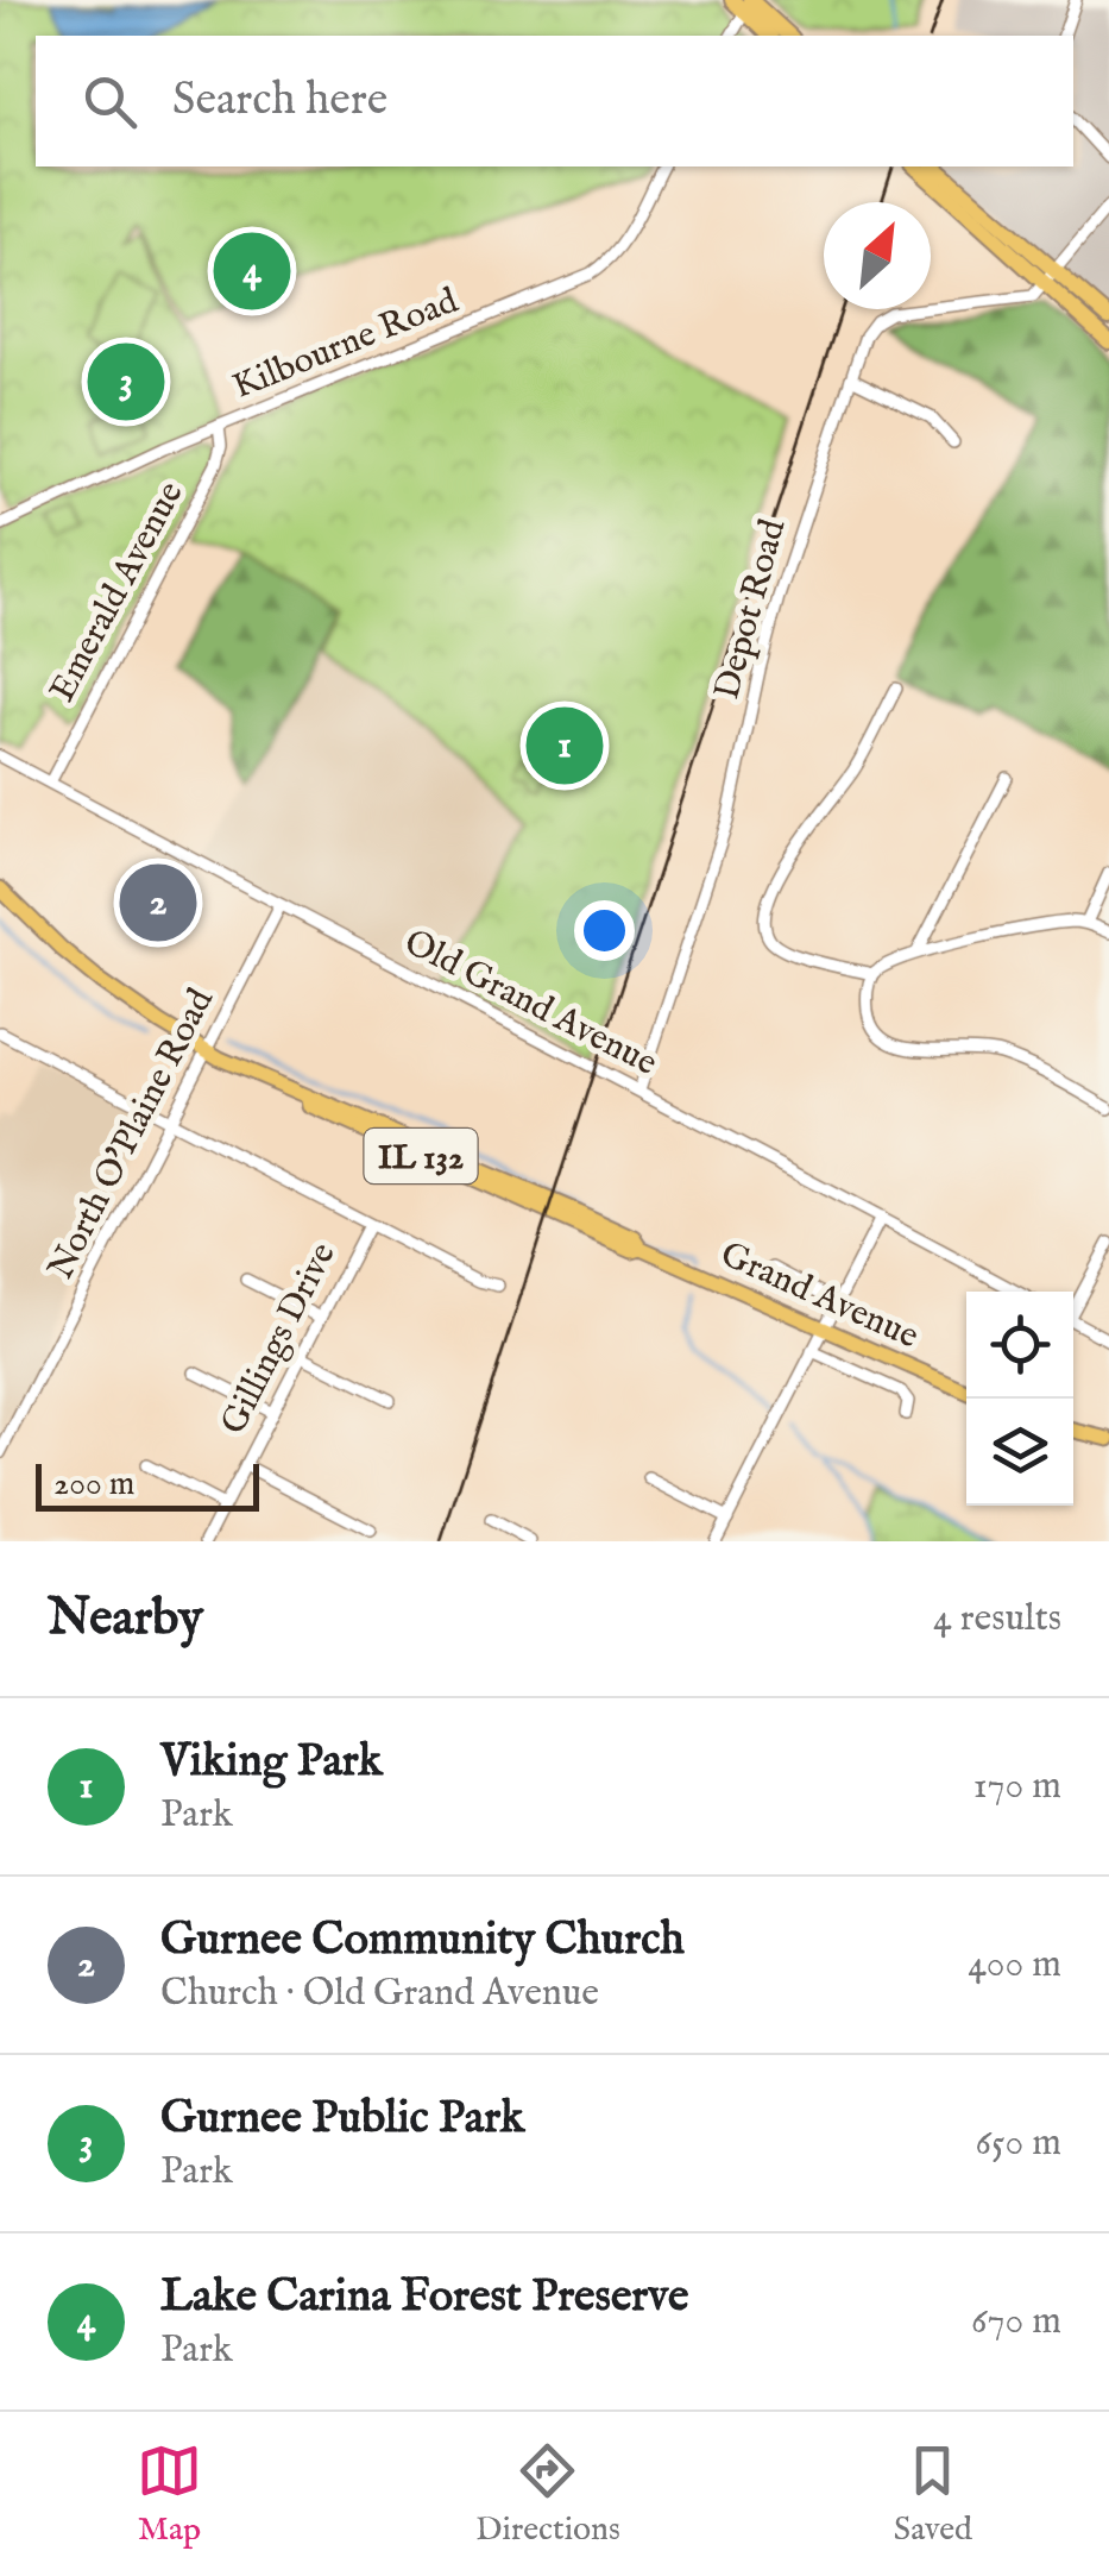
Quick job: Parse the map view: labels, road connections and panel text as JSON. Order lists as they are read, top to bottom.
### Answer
{
  "streets": {
    "main road": ["IL 132", "Grand Avenue"],
    "street": [
      "Kilbourne Road",
      "Emerald Avenue",
      "Depot Road",
      "Old Grand Avenue",
      "North O'Plaine Road",
      "Gillings Drive"
    ]
  },
  "crossings": [
    ["Kilbourne Road", "Emerald Avenue"],
    ["Emerald Avenue", "Old Grand Avenue"],
    ["Depot Road", "Old Grand Avenue"],
    ["Old Grand Avenue", "North O'Plaine Road"],
    ["North O'Plaine Road", "Grand Avenue"]
  ],
  "scale_bar": "200 m",
  "north": "top right",
  "page": {
    "search": "Search here",
    "pins": [
      "4",
      "3",
      "1",
      "2"
    ],
    "scale": "200 m",
    "heading": ["Nearby", "4 results"],
    "list": [
      {
        "mark": "1",
        "name": "Viking Park",
        "note": "Park",
        "value": "170 m"
      },
      {
        "mark": "2",
        "name": "Gurnee Community Church",
        "note": "Church · Old Grand Avenue",
        "value": "400 m"
      },
      {
        "mark": "3",
        "name": "Gurnee Public Park",
        "note": "Park",
        "value": "650 m"
      },
      {
        "mark": "4",
        "name": "Lake Carina Forest Preserve",
        "note": "Park",
        "value": "670 m"
      }
    ],
    "nav": ["Map", "Directions", "Saved"]
  }
}
